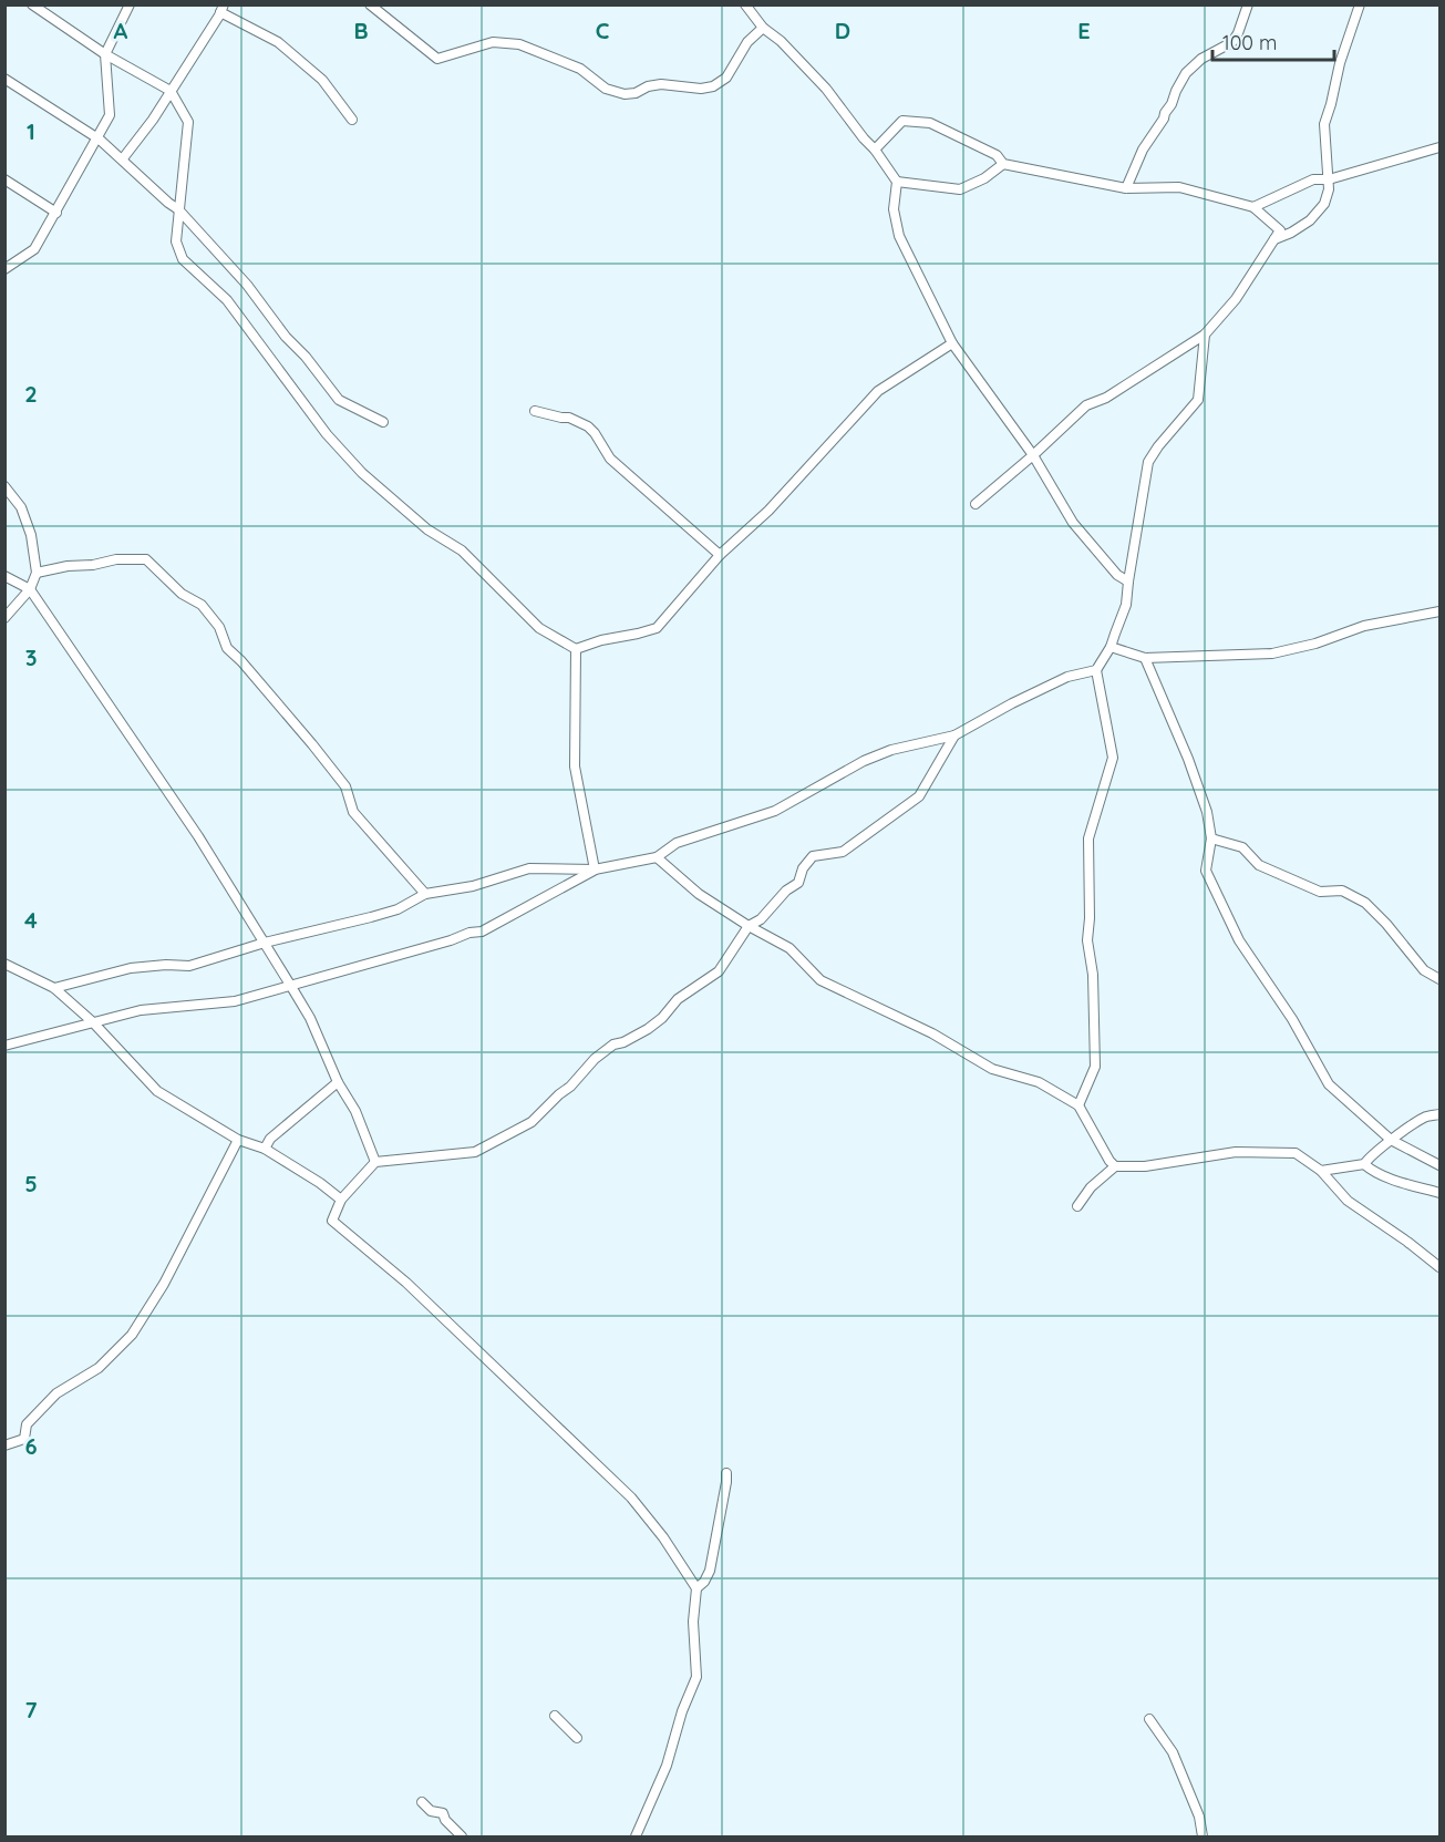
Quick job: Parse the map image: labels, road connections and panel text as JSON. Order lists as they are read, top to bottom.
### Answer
{
  "scale_bar": "100 m",
  "grid": {
    "columns": [
      "A",
      "B",
      "C",
      "D",
      "E"
    ],
    "rows": [
      "1",
      "2",
      "3",
      "4",
      "5",
      "6",
      "7"
    ]
  }
}
